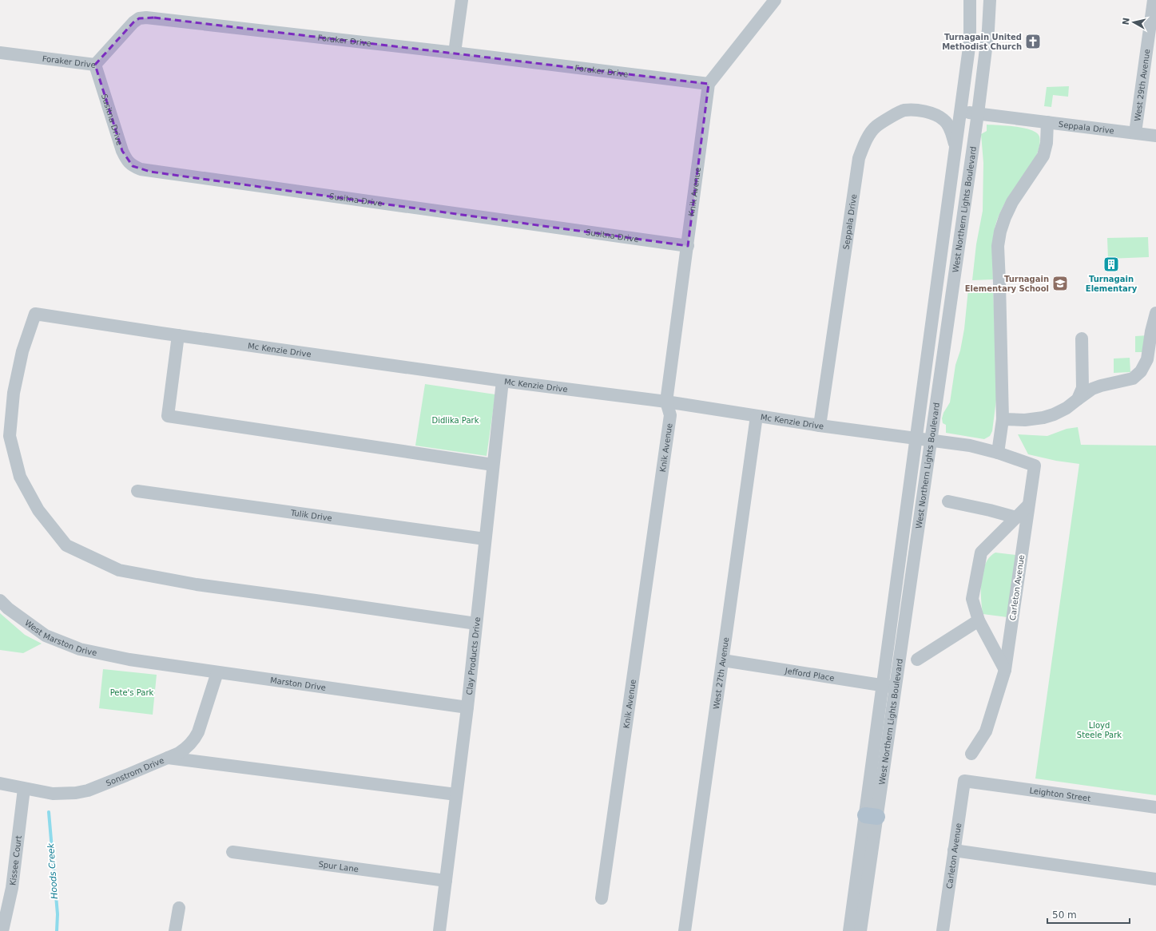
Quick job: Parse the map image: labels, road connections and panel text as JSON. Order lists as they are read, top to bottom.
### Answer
{
  "streets": {
    "street": [
      "Foraker Drive",
      "West 29th Avenue",
      "Susitna Drive",
      "Seppala Drive",
      "Knik Avenue",
      "West Northern Lights Boulevard",
      "Mc Kenzie Drive",
      "Tulik Drive",
      "Carleton Avenue",
      "West Marston Drive",
      "Clay Products Drive",
      "West 27th Avenue",
      "Jefford Place",
      "Marston Drive",
      "Sonstrom Drive",
      "Leighton Street",
      "Kissee Court",
      "Spur Lane"
    ]
  },
  "crossings": [
    ["Foraker Drive", "Susitna Drive"],
    ["Foraker Drive", "Knik Avenue"],
    ["West 29th Avenue", "Seppala Drive"],
    ["Susitna Drive", "Knik Avenue"],
    ["Seppala Drive", "West Northern Lights Boulevard"],
    ["Seppala Drive", "Mc Kenzie Drive"],
    ["Knik Avenue", "Mc Kenzie Drive"],
    ["West Northern Lights Boulevard", "Mc Kenzie Drive"],
    ["West Northern Lights Boulevard", "Jefford Place"],
    ["Mc Kenzie Drive", "Carleton Avenue"],
    ["Mc Kenzie Drive", "Clay Products Drive"],
    ["Mc Kenzie Drive", "West 27th Avenue"],
    ["Tulik Drive", "Clay Products Drive"],
    ["Carleton Avenue", "Leighton Street"],
    ["West Marston Drive", "Marston Drive"],
    ["Clay Products Drive", "Marston Drive"],
    ["Clay Products Drive", "Spur Lane"],
    ["West 27th Avenue", "Jefford Place"],
    ["Marston Drive", "Sonstrom Drive"],
    ["Sonstrom Drive", "Kissee Court"]
  ],
  "water": ["Hoods Creek"],
  "parks": ["Didlika Park", "Pete's Park", "Lloyd Steele Park"],
  "places": {
    "church": ["Turnagain United Methodist Church"],
    "building": ["Turnagain Elementary"],
    "school or university": ["Turnagain Elementary School"]
  },
  "scale_bar": "50 m",
  "north": "left"
}
